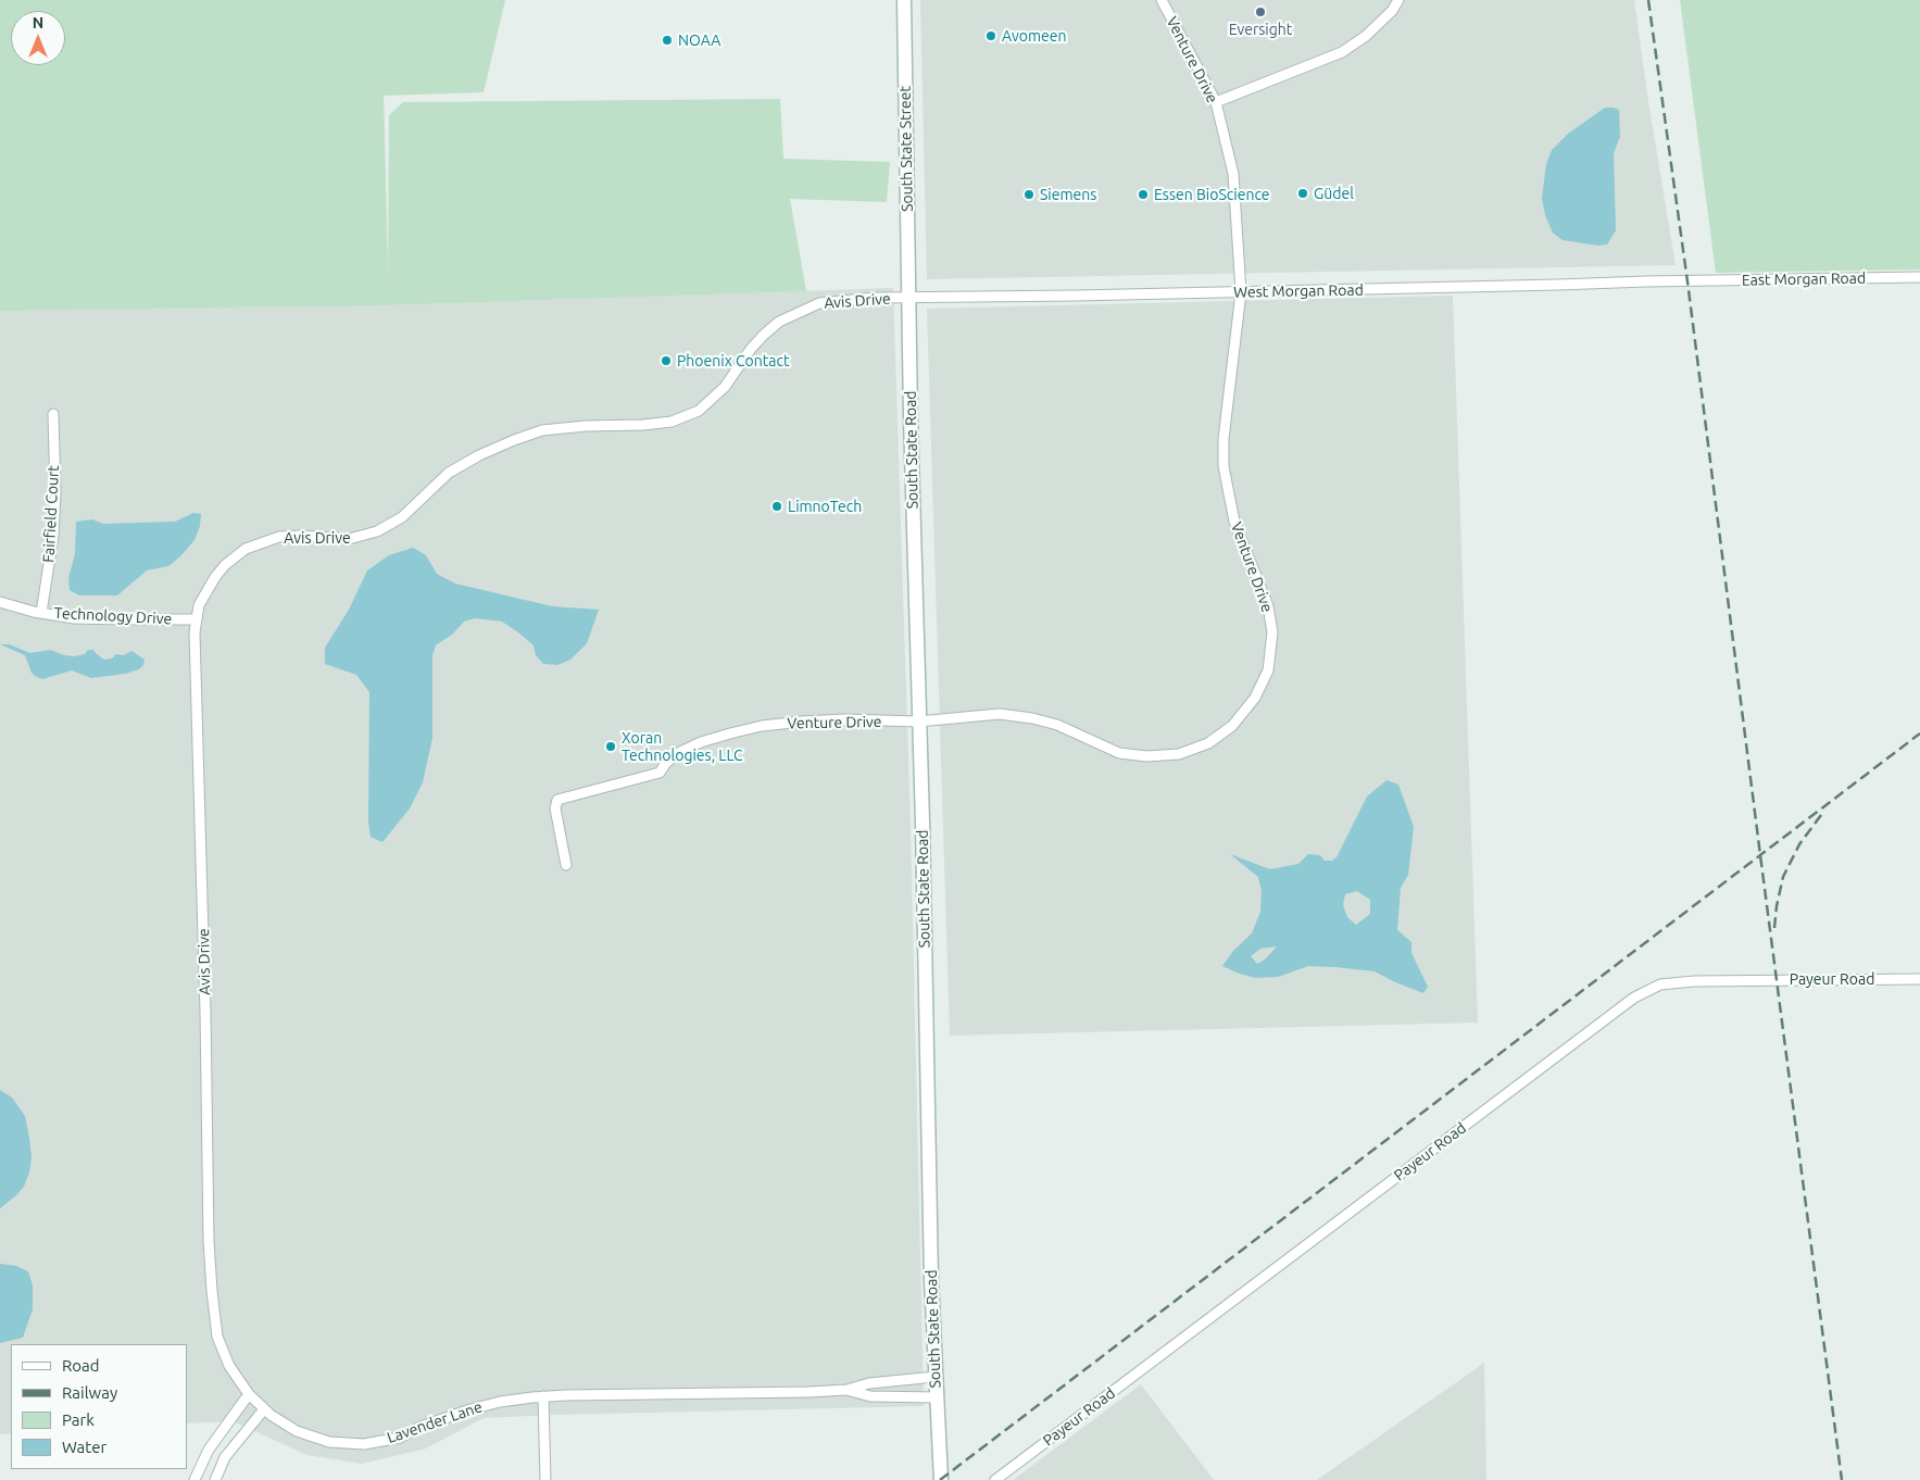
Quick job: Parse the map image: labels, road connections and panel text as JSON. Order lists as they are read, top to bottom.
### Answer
{
  "streets": {
    "main road": ["South State Street", "South State Road"],
    "street": [
      "Venture Drive",
      "East Morgan Road",
      "West Morgan Road",
      "Avis Drive",
      "Fairfield Court",
      "Technology Drive",
      "Payeur Road",
      "Lavender Lane"
    ]
  },
  "crossings": [
    ["Venture Drive", "West Morgan Road"],
    ["Venture Drive", "South State Road"],
    ["South State Street", "West Morgan Road"],
    ["South State Street", "Avis Drive"],
    ["South State Street", "South State Road"],
    ["East Morgan Road", "West Morgan Road"],
    ["West Morgan Road", "Avis Drive"],
    ["West Morgan Road", "South State Road"],
    ["Avis Drive", "South State Road"],
    ["Avis Drive", "Technology Drive"],
    ["Avis Drive", "Lavender Lane"],
    ["South State Road", "Lavender Lane"],
    ["Fairfield Court", "Technology Drive"]
  ],
  "places": [
    "Eversight",
    "Avomeen",
    "NOAA",
    "Güdel",
    "Siemens",
    "Essen BioScience",
    "Phoenix Contact",
    "LimnoTech",
    "Xoran Technologies, LLC"
  ],
  "legend": [
    "Road",
    "Railway",
    "Park",
    "Water"
  ],
  "north": "top"
}
